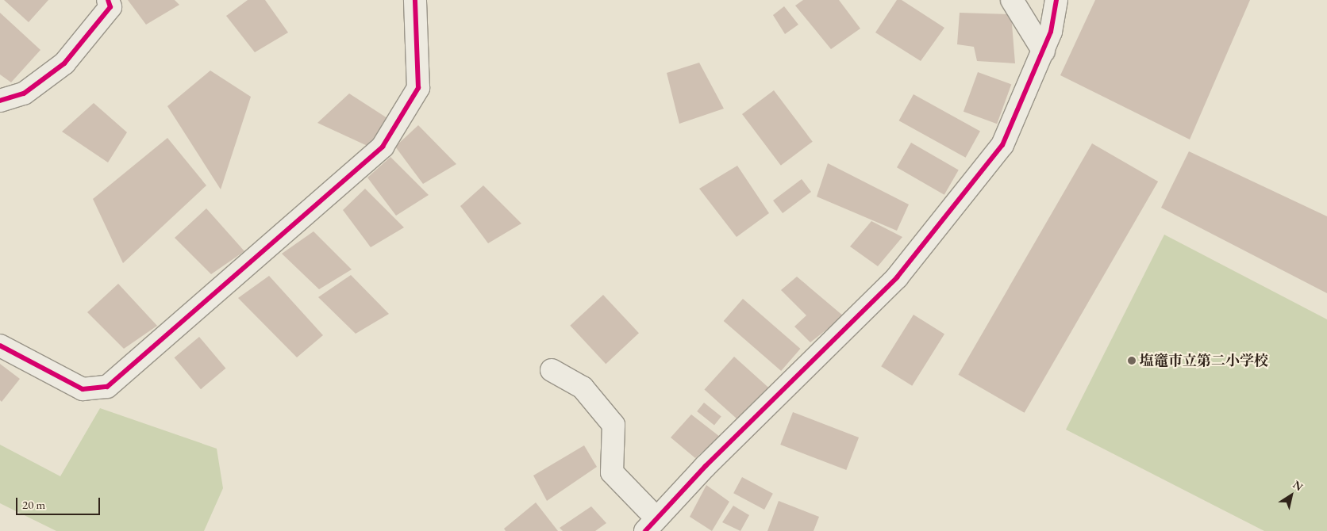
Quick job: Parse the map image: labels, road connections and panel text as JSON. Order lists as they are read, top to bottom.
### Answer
{
  "places": ["塩竈市立第二小学校"],
  "scale_bar": "20 m",
  "north": "top right"
}
